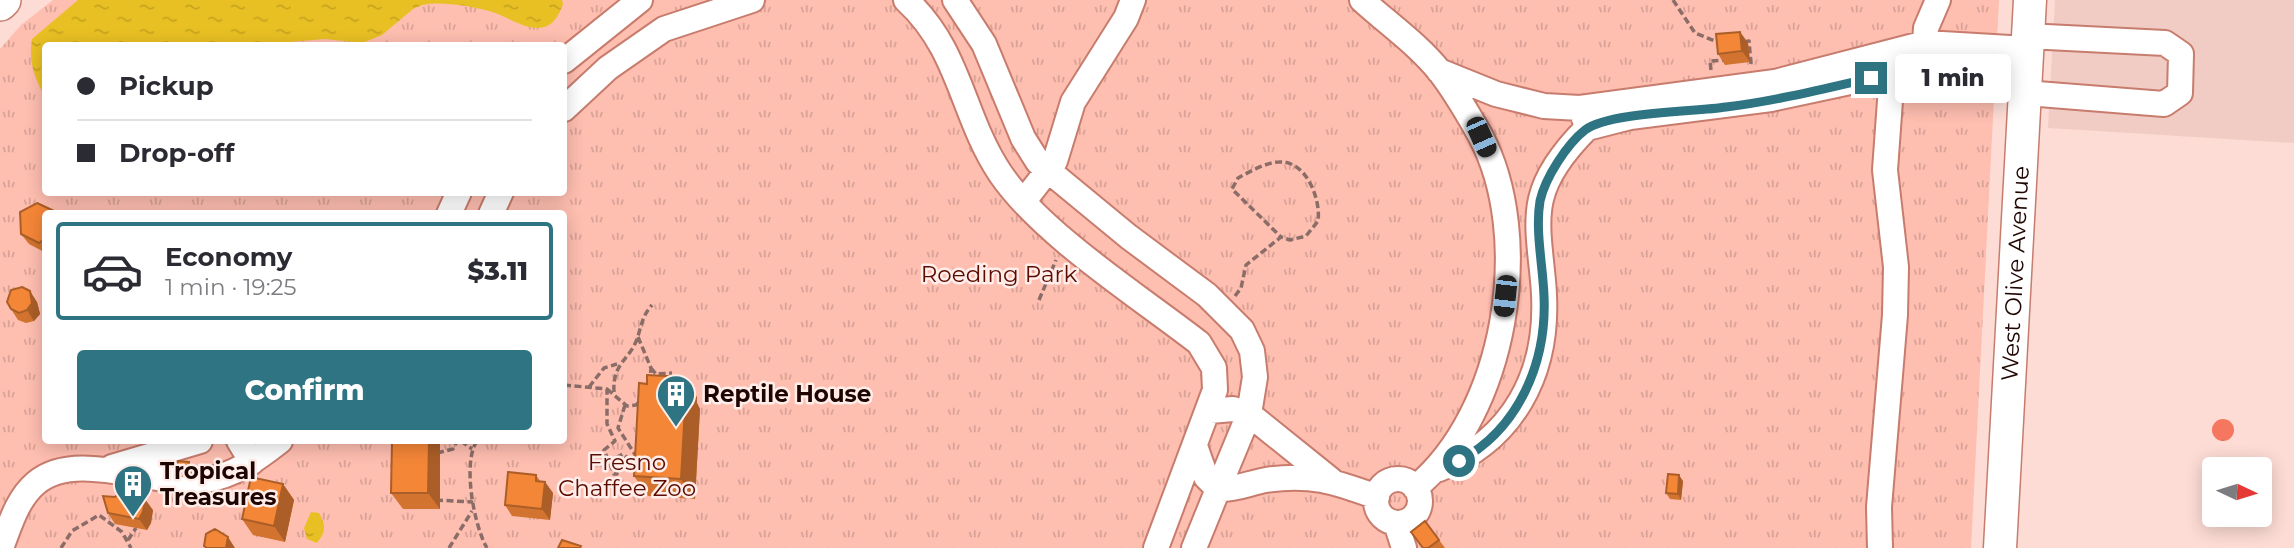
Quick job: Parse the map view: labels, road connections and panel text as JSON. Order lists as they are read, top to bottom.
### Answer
{
  "streets": {
    "main road": ["West Olive Avenue"]
  },
  "parks": ["Roeding Park", "Fresno Chaffee Zoo"],
  "places": {
    "building": ["Reptile House", "Tropical Treasures"]
  },
  "north": "right",
  "page": {
    "banner": ["Pickup", "Drop-off"],
    "bubble": "1 min",
    "list": [
      {
        "name": "Economy",
        "note": "1 min · 19:25",
        "value": "$3.11"
      }
    ],
    "buttons": "Confirm"
  }
}
